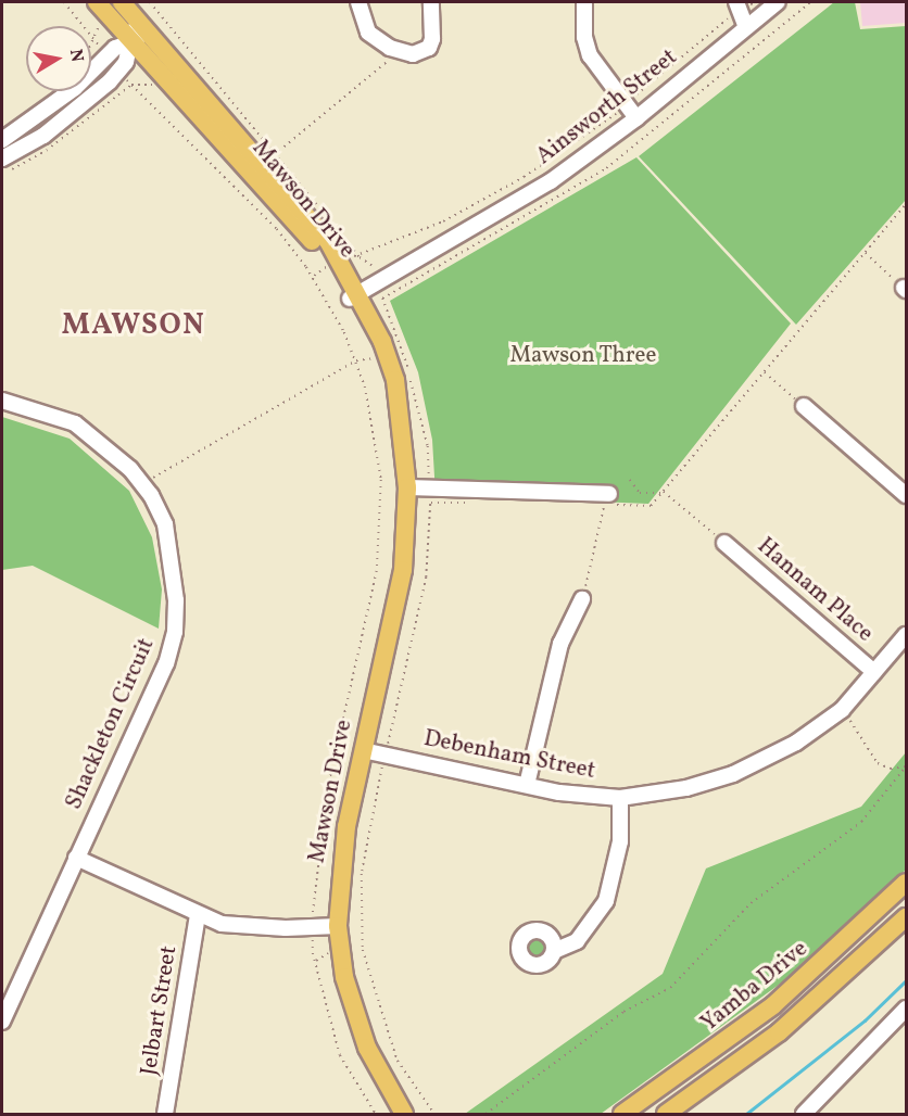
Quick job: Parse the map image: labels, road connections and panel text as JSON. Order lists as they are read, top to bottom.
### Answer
{
  "streets": {
    "main road": ["Mawson Drive", "Yamba Drive"],
    "street": [
      "Ainsworth Street",
      "Hannam Place",
      "Shackleton Circuit",
      "Debenham Street",
      "Jelbart Street"
    ]
  },
  "crossings": [
    ["Ainsworth Street", "Mawson Drive"],
    ["Mawson Drive", "Debenham Street"],
    ["Hannam Place", "Debenham Street"]
  ],
  "districts": ["MAWSON"],
  "parks": ["Mawson Three"],
  "north": "right"
}
